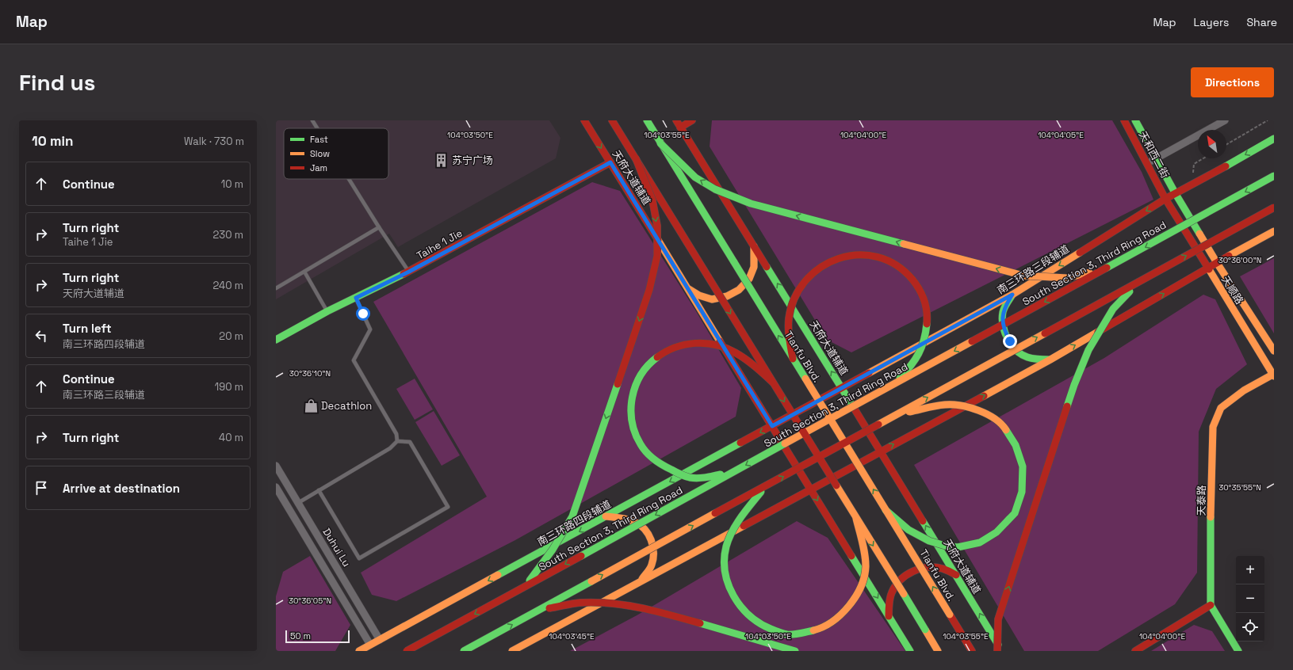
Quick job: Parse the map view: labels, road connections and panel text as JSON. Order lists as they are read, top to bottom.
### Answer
{
  "streets": {
    "main road": [
      "天和西二街",
      "天府大道辅道",
      "Taihe 1 Jie",
      "South Section 3, Third Ring Road",
      "南三环路三段辅道",
      "天顺路",
      "Tianfu Blvd.",
      "天泰路",
      "南三环路四段辅道"
    ],
    "street": ["Duhui Lu"]
  },
  "crossings": [
    ["天和西二街", "南三环路三段辅道"],
    ["天和西二街", "天顺路"],
    ["天府大道辅道", "Taihe 1 Jie"],
    ["天府大道辅道", "南三环路三段辅道"],
    ["天府大道辅道", "南三环路四段辅道"],
    ["南三环路三段辅道", "天顺路"],
    ["南三环路三段辅道", "南三环路四段辅道"],
    ["天顺路", "天泰路"],
    ["南三环路四段辅道", "Duhui Lu"]
  ],
  "places": {
    "building": ["苏宁广场"],
    "shop": ["Decathlon"]
  },
  "legend": ["Fast", "Slow", "Jam"],
  "scale_bar": "50 m",
  "north": "top left",
  "page": {
    "header": "Map",
    "nav": ["Map", "Layers", "Share"],
    "buttons": "Directions",
    "title": "Find us",
    "heading": ["10 min", "Walk · 730 m"],
    "list": [
      ["Continue", "10 m"],
      ["Turn right", "Taihe 1 Jie", "230 m"],
      ["Turn right", "天府大道辅道", "240 m"],
      ["Turn left", "南三环路四段辅道", "20 m"],
      ["Continue", "南三环路三段辅道", "190 m"],
      ["Turn right", "40 m"],
      "Arrive at destination"
    ],
    "map_buttons": ["+", "−"],
    "scale": "50 m"
  },
  "coordinates": [
    "104°03'50\"E",
    "104°03'55\"E",
    "104°04'00\"E",
    "104°04'05\"E",
    "30°36'00\"N",
    "30°36'10\"N",
    "30°35'55\"N",
    "30°36'05\"N",
    "104°03'45\"E"
  ]
}
